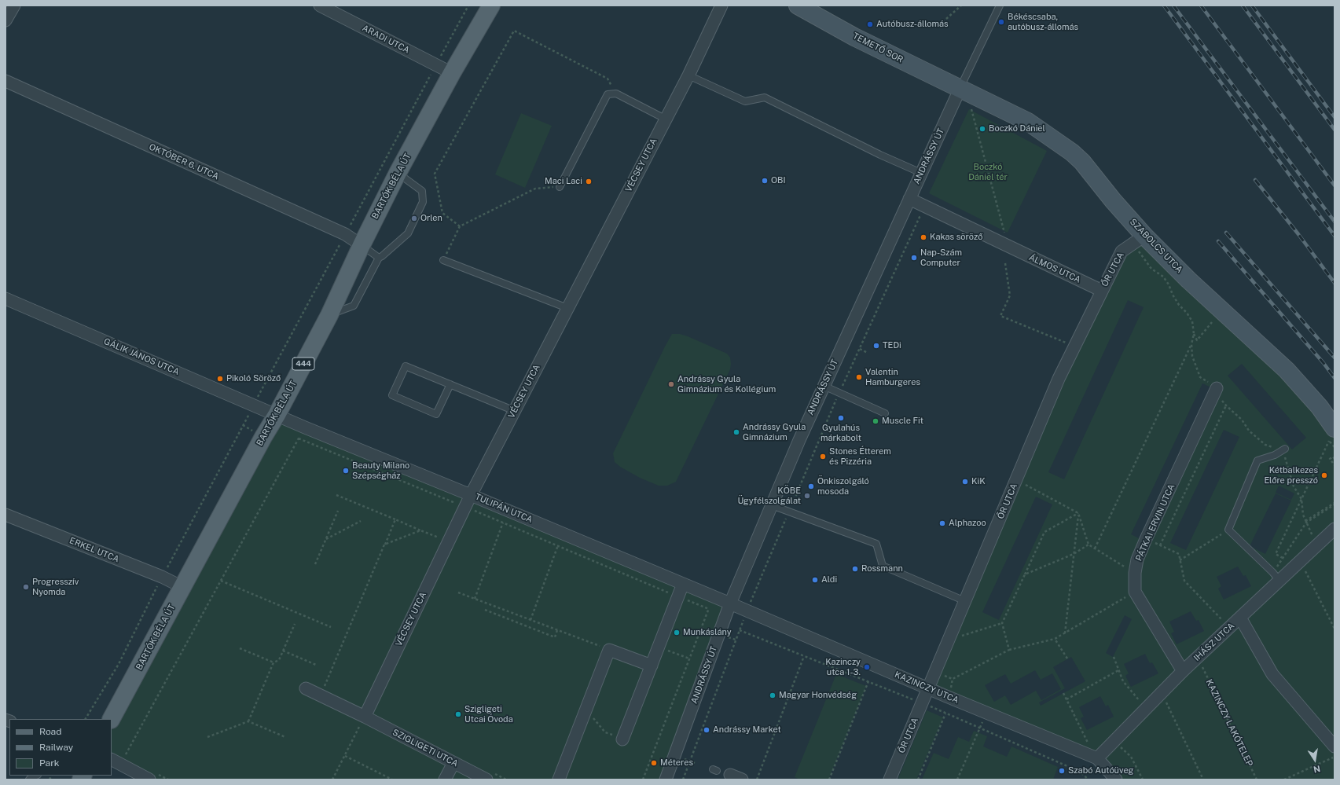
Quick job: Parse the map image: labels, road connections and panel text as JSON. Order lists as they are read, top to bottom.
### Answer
{
  "streets": {
    "main road": ["BARTÓK BÉLA ÚT", "444"],
    "street": [
      "ARADI UTCA",
      "TEMETŐ SOR",
      "ANDRÁSSY ÚT",
      "OKTÓBER 6. UTCA",
      "VÉCSEY UTCA",
      "SZABOLCS UTCA",
      "ÁLMOS UTCA",
      "ŐR UTCA",
      "GÁLIK JÁNOS UTCA",
      "TULIPÁN UTCA",
      "PÁTKAI ERVIN UTCA",
      "ERKEL UTCA",
      "IHÁSZ UTCA",
      "KAZINCZY UTCA",
      "SZIGLIGETI UTCA"
    ],
    "path": ["KAZINCZY LAKÓTELEP"]
  },
  "crossings": [
    ["ARADI UTCA", "BARTÓK BÉLA ÚT"],
    ["TEMETŐ SOR", "ANDRÁSSY ÚT"],
    ["TEMETŐ SOR", "SZABOLCS UTCA"],
    ["ANDRÁSSY ÚT", "SZABOLCS UTCA"],
    ["ANDRÁSSY ÚT", "ÁLMOS UTCA"],
    ["ANDRÁSSY ÚT", "TULIPÁN UTCA"],
    ["ANDRÁSSY ÚT", "KAZINCZY UTCA"],
    ["OKTÓBER 6. UTCA", "BARTÓK BÉLA ÚT"],
    ["VÉCSEY UTCA", "TULIPÁN UTCA"],
    ["VÉCSEY UTCA", "SZIGLIGETI UTCA"],
    ["BARTÓK BÉLA ÚT", "GÁLIK JÁNOS UTCA"],
    ["BARTÓK BÉLA ÚT", "TULIPÁN UTCA"],
    ["BARTÓK BÉLA ÚT", "ERKEL UTCA"],
    ["SZABOLCS UTCA", "ŐR UTCA"],
    ["ÁLMOS UTCA", "ŐR UTCA"],
    ["ŐR UTCA", "KAZINCZY UTCA"],
    ["GÁLIK JÁNOS UTCA", "TULIPÁN UTCA"],
    ["TULIPÁN UTCA", "KAZINCZY UTCA"],
    ["IHÁSZ UTCA", "KAZINCZY UTCA"]
  ],
  "parks": ["Boczkó Dániel tér"],
  "places": [
    "Békéscsaba, autóbusz-állomás",
    "Autóbusz-állomás",
    "Boczkó Dániel",
    "OBI",
    "Maci Laci",
    "Orlen",
    "Kakas söröző",
    "Nap-Szám Computer",
    "TEDi",
    "Valentin Hamburgeres",
    "Pikoló Söröző",
    "Andrássy Gyula Gimnázium és Kollégium",
    "Gyulahús márkabolt",
    "Muscle Fit",
    "Andrássy Gyula Gimnázium",
    "Stones Étterem és Pizzéria",
    "Beauty Milano Szépségház",
    "Kétbalkezes Előre presszó",
    "KiK",
    "Önkiszolgáló mosoda",
    "KÖBE Ügyfélszolgálat",
    "Alphazoo",
    "Rossmann",
    "Aldi",
    "Progresszív Nyomda",
    "Munkáslány",
    "Kazinczy utca 1-3.",
    "Magyar Honvédség",
    "Szigligeti Utcai Óvoda",
    "Andrássy Market",
    "Méteres",
    "Szabó Autóüveg"
  ],
  "legend": ["Road", "Railway", "Park"],
  "north": "bottom"
}
